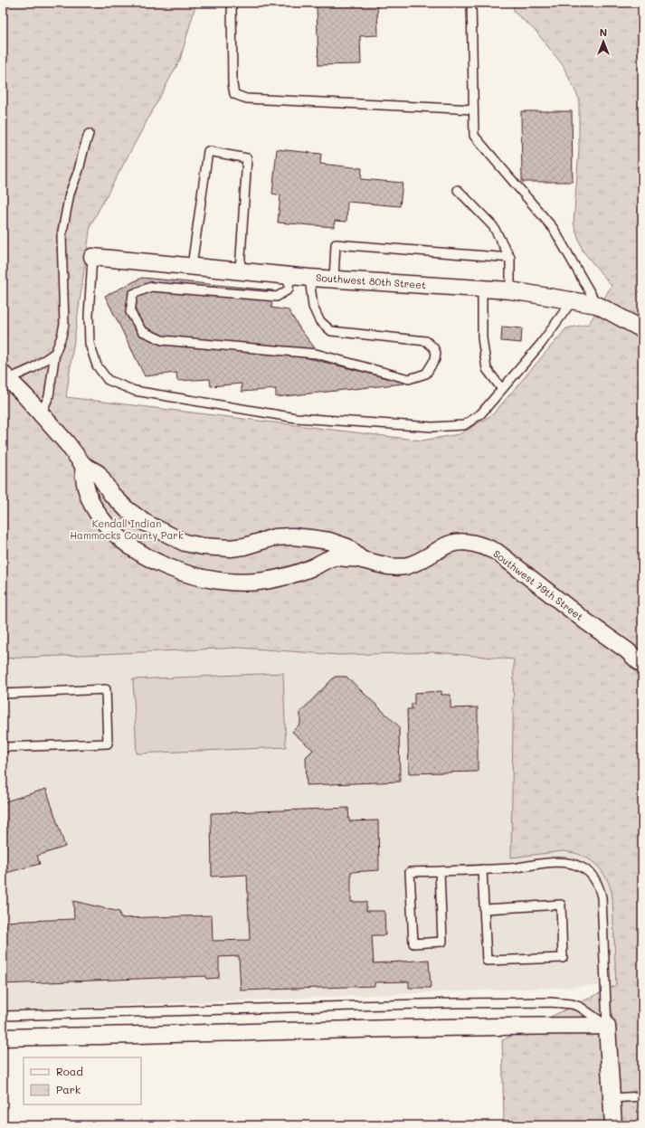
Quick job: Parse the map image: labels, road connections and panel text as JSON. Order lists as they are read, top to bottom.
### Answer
{
  "streets": {
    "street": ["Southwest 80th Street", "Southwest 79th Street"]
  },
  "parks": ["Kendall Indian Hammocks County Park"],
  "legend": ["Road", "Park"],
  "north": "top"
}
